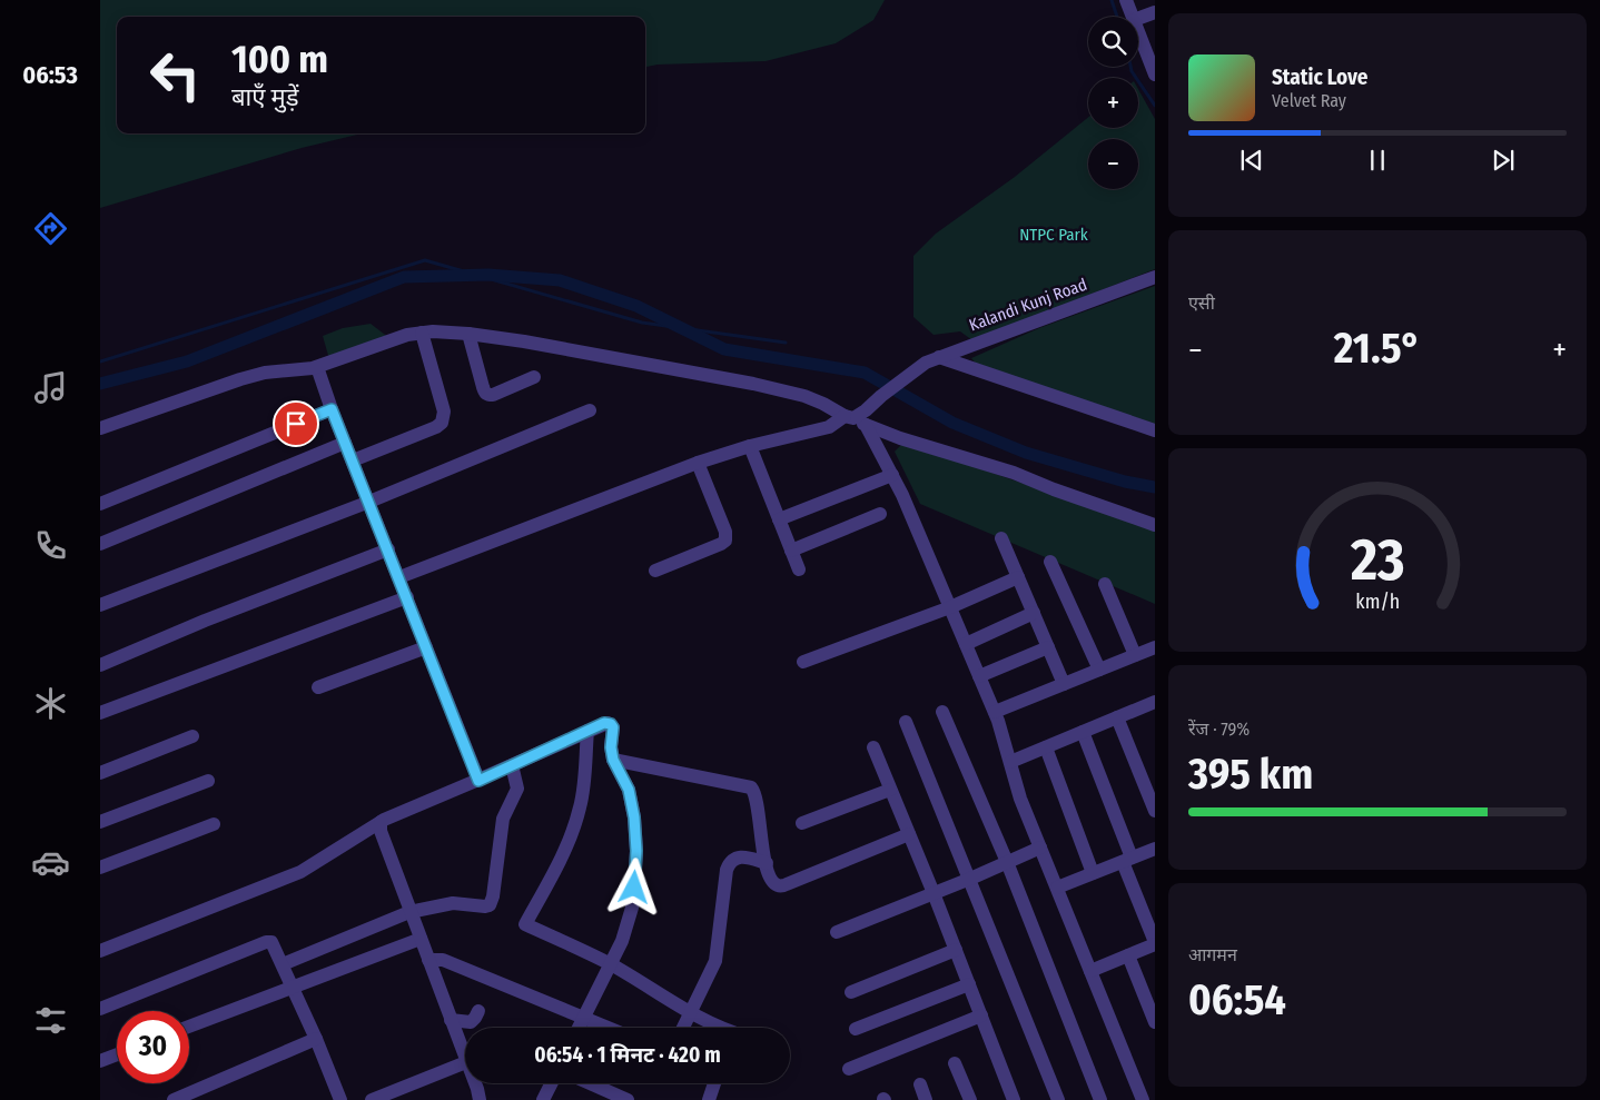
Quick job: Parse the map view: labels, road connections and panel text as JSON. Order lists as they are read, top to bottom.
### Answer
{
  "streets": {
    "street": ["Kalandi Kunj Road"]
  },
  "parks": ["NTPC Park"],
  "page": {
    "tabs": "06:53",
    "map_buttons": ["+", "−"],
    "turn": ["100 m", "बाएँ मुड़ें"],
    "song": ["Static Love", "Velvet Ray"],
    "tile": [
      "एसी",
      ["रेंज · 79%", "395 km"],
      ["आगमन", "06:54"]
    ],
    "heat": ["−", "21.5°", "+"],
    "limit": "30",
    "trip": "06:54 · 1 मिनट · 420 m",
    "gauge": ["23", "km/h"]
  }
}
